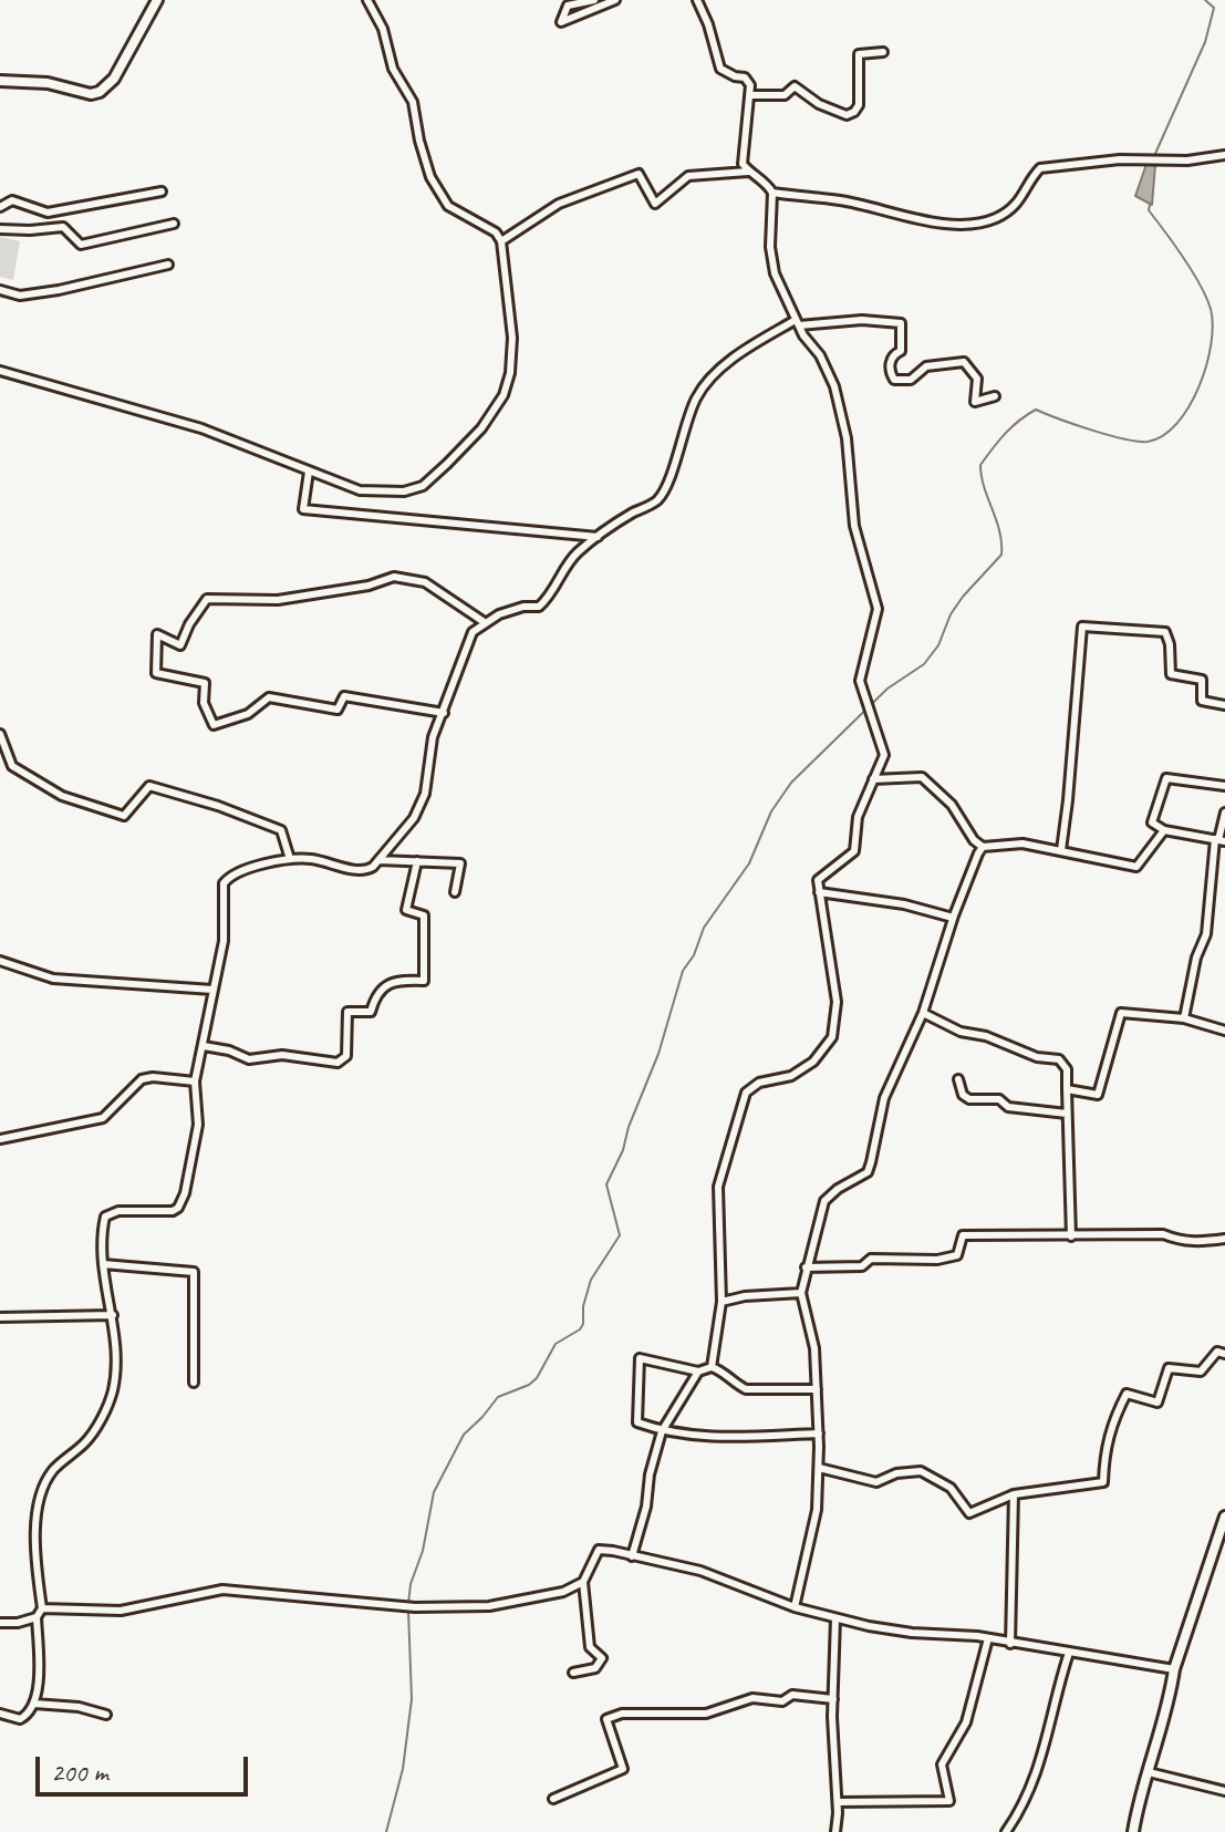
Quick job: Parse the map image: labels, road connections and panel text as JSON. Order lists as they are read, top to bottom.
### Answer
{
  "scale_bar": "200 m"
}
